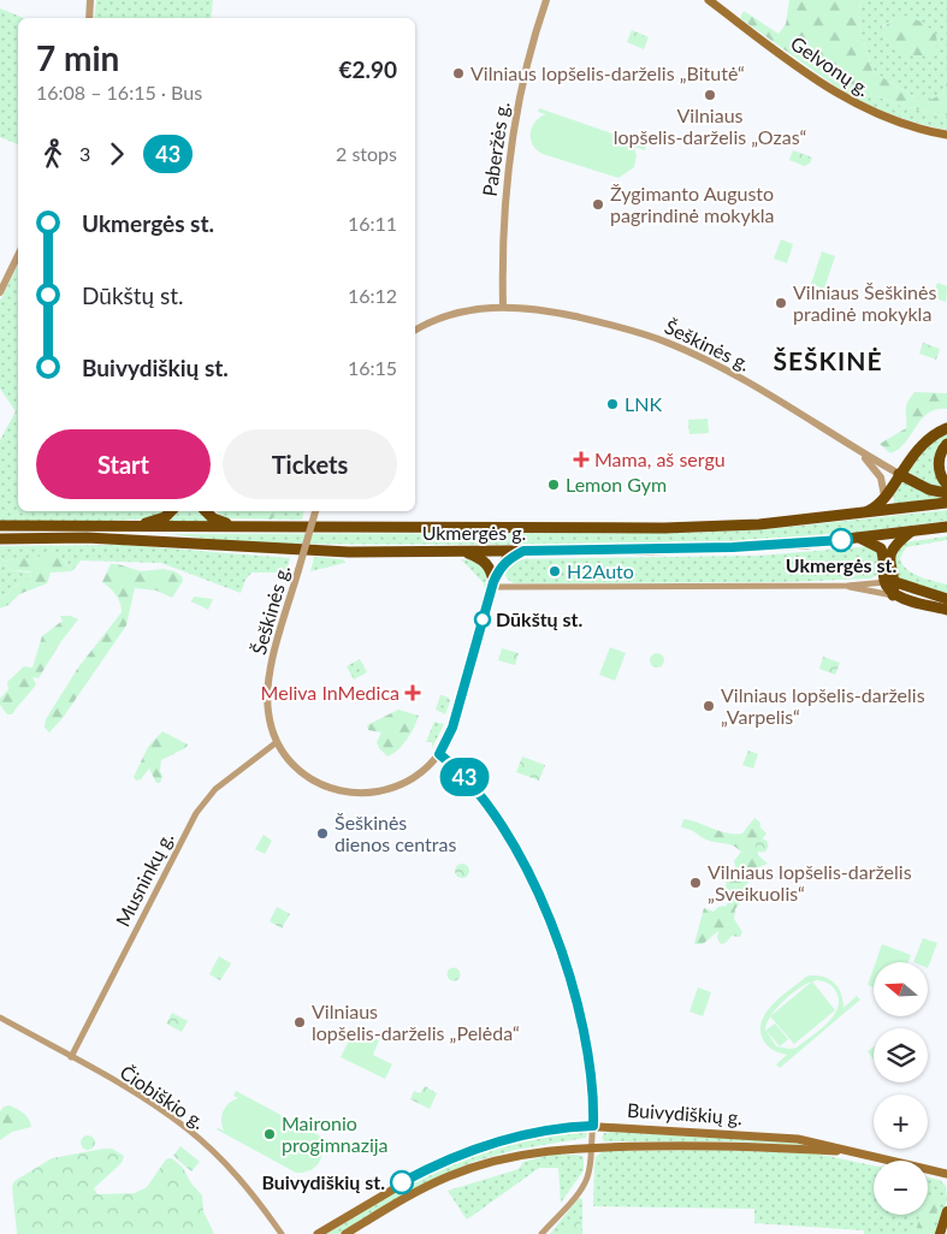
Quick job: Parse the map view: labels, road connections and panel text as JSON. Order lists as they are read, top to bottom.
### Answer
{
  "streets": {
    "highway": ["Ukmergės g."],
    "main road": ["Gelvonų g.", "Buivydiškių g."],
    "street": [
      "Paberžės g.",
      "Šeškinės g.",
      "Musninkų g.",
      "Čiobiškio g."
    ]
  },
  "crossings": [
    ["Paberžės g.", "Šeškinės g."],
    ["Šeškinės g.", "Musninkų g."],
    ["Musninkų g.", "Čiobiškio g."]
  ],
  "districts": ["ŠEŠKINĖ"],
  "places": {
    "other": [
      "Vilniaus lopšelis-darželis „Bitutė“",
      "Vilniaus lopšelis-darželis „Ozas“",
      "Žygimanto Augusto pagrindinė mokykla",
      "Vilniaus Šeškinės pradinė mokykla",
      "LNK",
      "Lemon Gym",
      "Ukmergės st.",
      "H2Auto",
      "Dūkštų st.",
      "Vilniaus lopšelis-darželis „Varpelis“",
      "Šeškinės dienos centras",
      "Vilniaus lopšelis-darželis „Sveikuolis“",
      "Vilniaus lopšelis-darželis „Pelėda“",
      "Maironio progimnazija",
      "Buivydiškių st."
    ],
    "health": ["Mama, aš sergu", "Meliva InMedica"]
  },
  "lines": ["bus line 43"],
  "north": "left",
  "page": {
    "on_map": "43",
    "heading": ["7 min", "16:08 – 16:15 · Bus", "€2.90"],
    "legs": ["3", "43", "2 stops"],
    "list": [
      {
        "name": "Ukmergės st.",
        "value": "16:11"
      },
      {
        "name": "Dūkštų st.",
        "value": "16:12"
      },
      {
        "name": "Buivydiškių st.",
        "value": "16:15"
      }
    ],
    "buttons": ["Start", "Tickets"],
    "map_buttons": ["+", "−"]
  }
}
